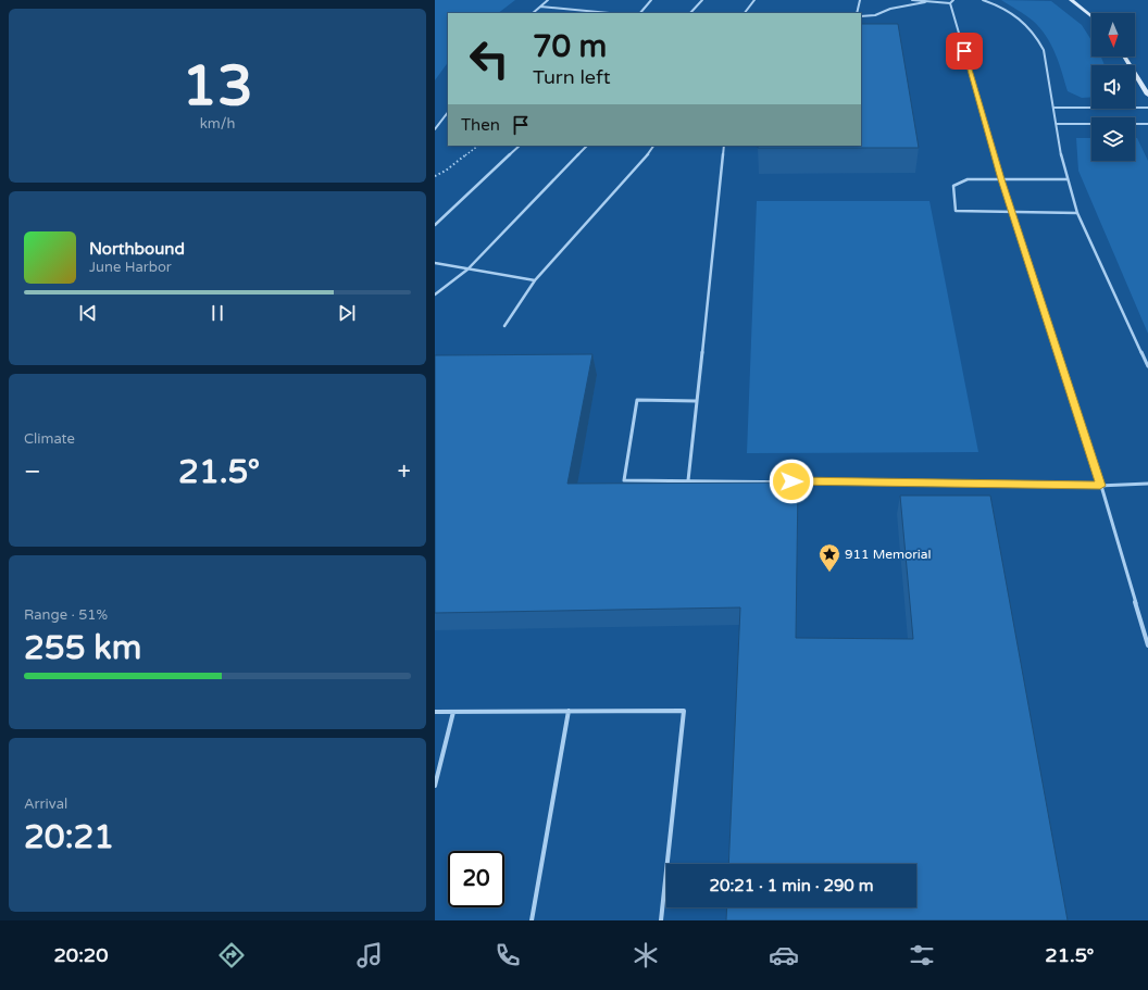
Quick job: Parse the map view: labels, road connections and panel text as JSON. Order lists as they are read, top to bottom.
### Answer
{
  "places": {
    "place": ["911 Memorial"]
  },
  "north": "bottom",
  "page": {
    "tile": [
      ["13", "km/h"],
      "Climate",
      ["Range · 51%", "255 km"],
      ["Arrival", "20:21"]
    ],
    "turn": ["70 m", "Turn left"],
    "then": "Then",
    "song": ["Northbound", "June Harbor"],
    "heat": ["−", "21.5°", "+"],
    "limit": "20",
    "trip": "20:21 · 1 min · 290 m",
    "tabs": ["20:20", "21.5°"]
  }
}
